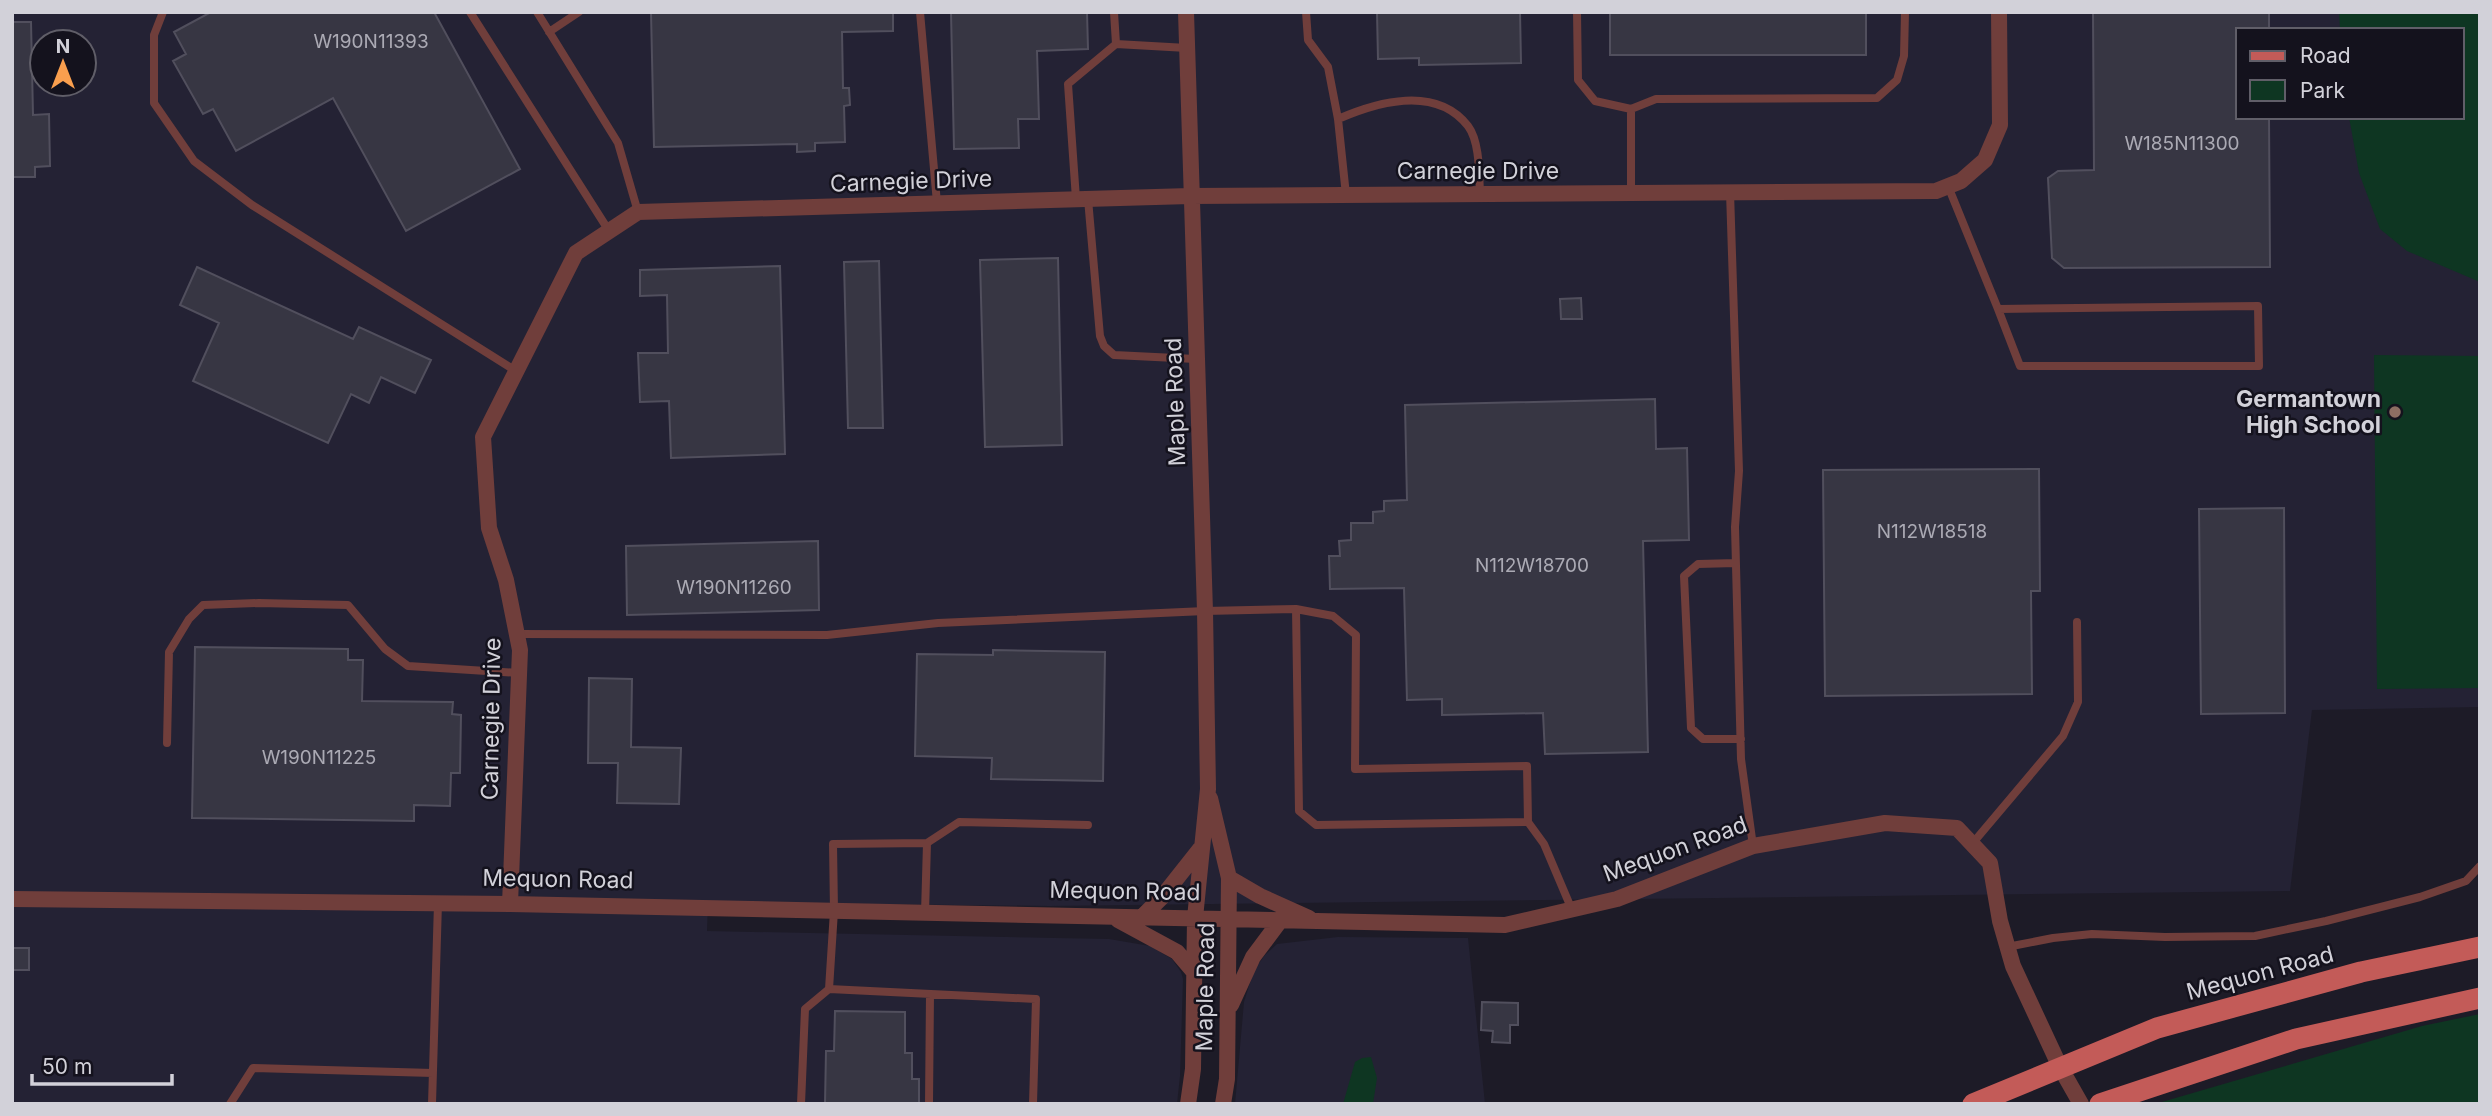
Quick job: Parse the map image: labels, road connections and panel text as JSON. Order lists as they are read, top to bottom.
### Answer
{
  "streets": {
    "main road": ["Mequon Road"],
    "street": ["Carnegie Drive", "Maple Road"]
  },
  "crossings": [
    ["Carnegie Drive", "Maple Road"],
    ["Carnegie Drive", "Mequon Road"],
    ["Maple Road", "Mequon Road"]
  ],
  "places": ["Germantown High School"],
  "house_numbers": [
    "W190N11393",
    "W185N11300",
    "N112W18518",
    "N112W18700",
    "W190N11260",
    "W190N11225"
  ],
  "legend": ["Road", "Park"],
  "scale_bar": "50 m",
  "north": "top"
}
